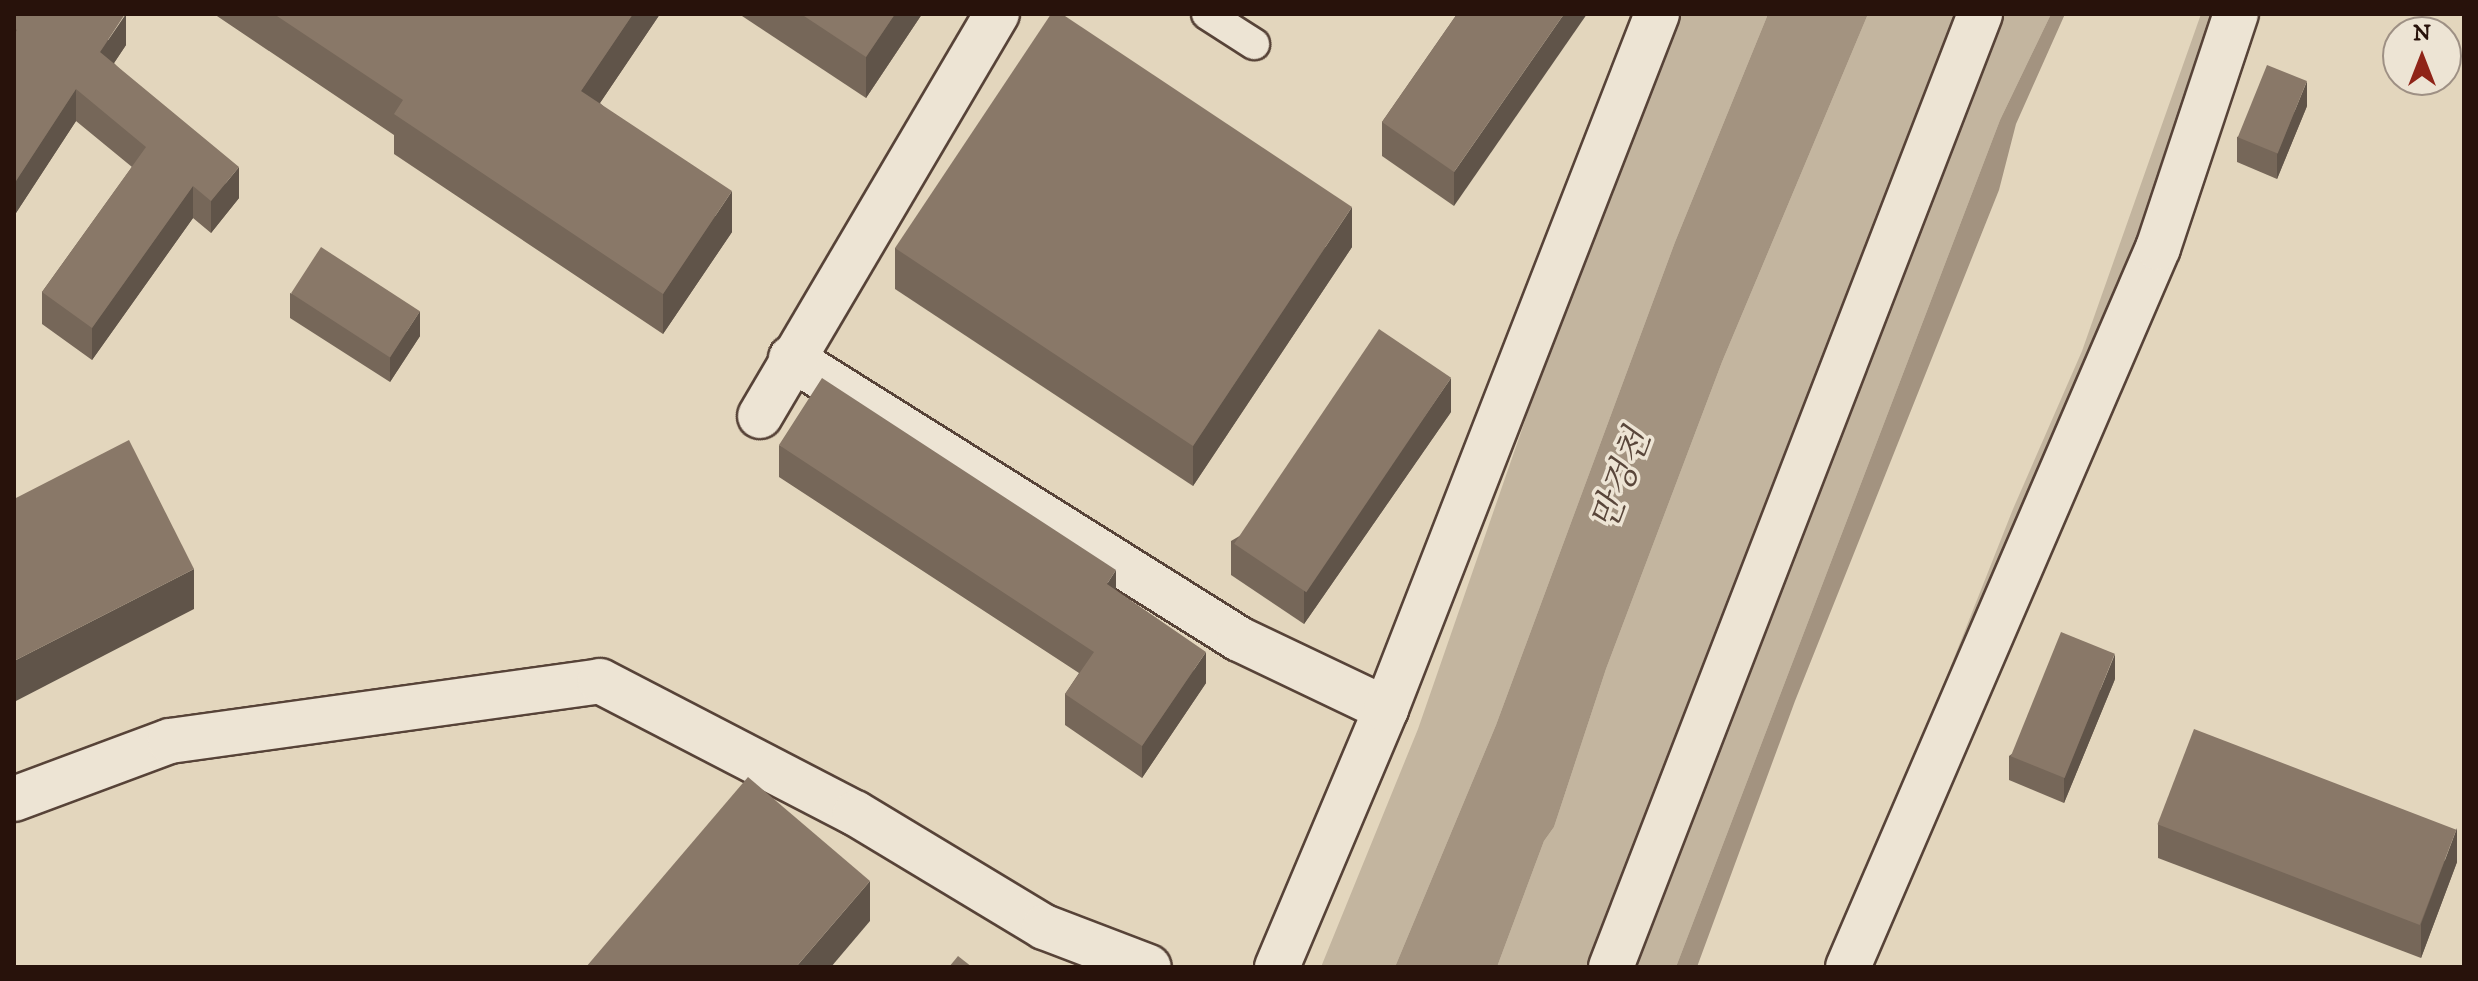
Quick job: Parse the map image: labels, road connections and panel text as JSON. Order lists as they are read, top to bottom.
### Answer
{
  "water": ["만겅천"],
  "north": "top"
}
